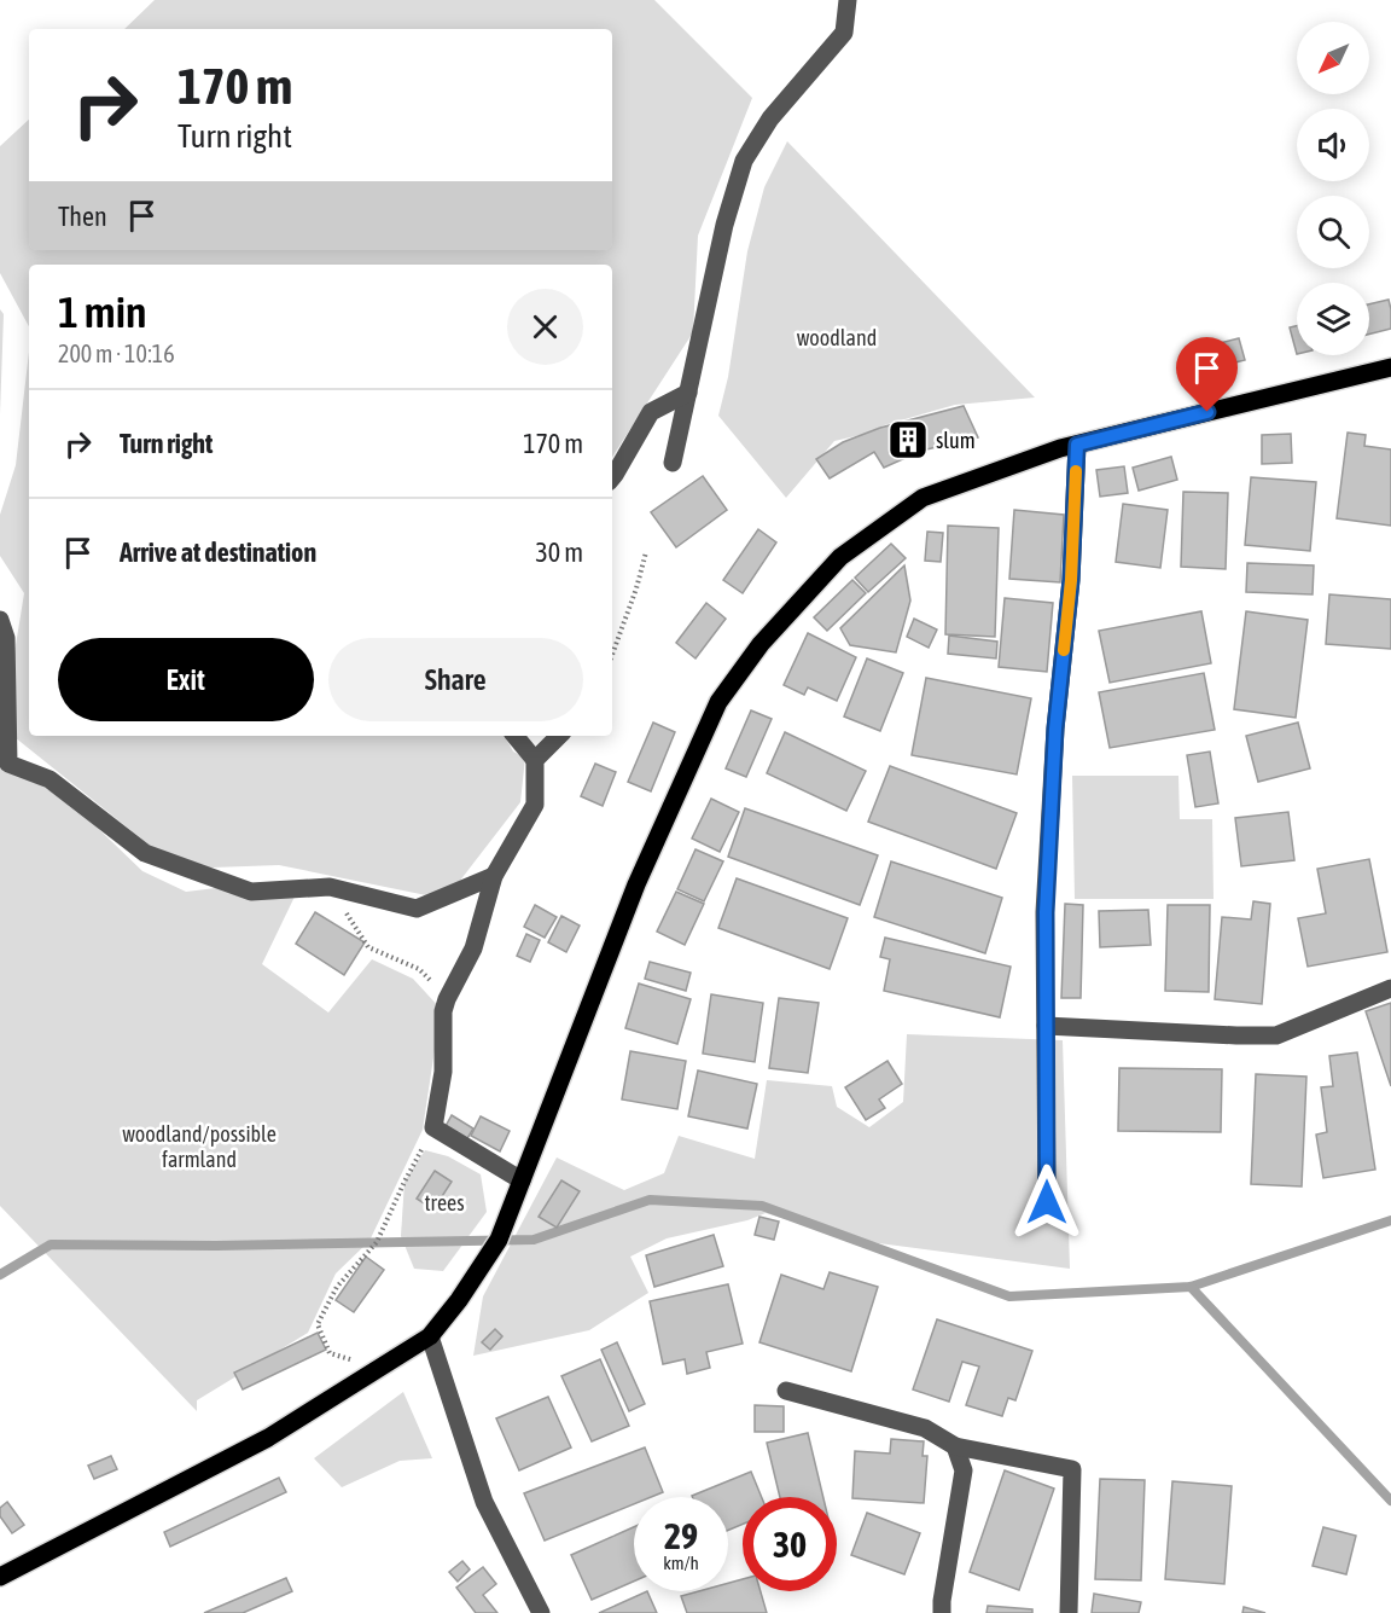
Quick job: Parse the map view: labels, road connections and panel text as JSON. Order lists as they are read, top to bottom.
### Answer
{
  "parks": ["woodland", "woodland/possible farmland", "trees"],
  "places": {
    "building": ["slum"]
  },
  "north": "bottom left",
  "page": {
    "turn": ["170 m", "Turn right"],
    "then": "Then",
    "heading": ["1 min", "200 m · 10:16"],
    "list": [
      {
        "name": "Turn right",
        "value": "170 m"
      },
      {
        "name": "Arrive at destination",
        "value": "30 m"
      }
    ],
    "buttons": ["Exit", "Share"],
    "speed": "29 km/h",
    "limit": "30"
  }
}
